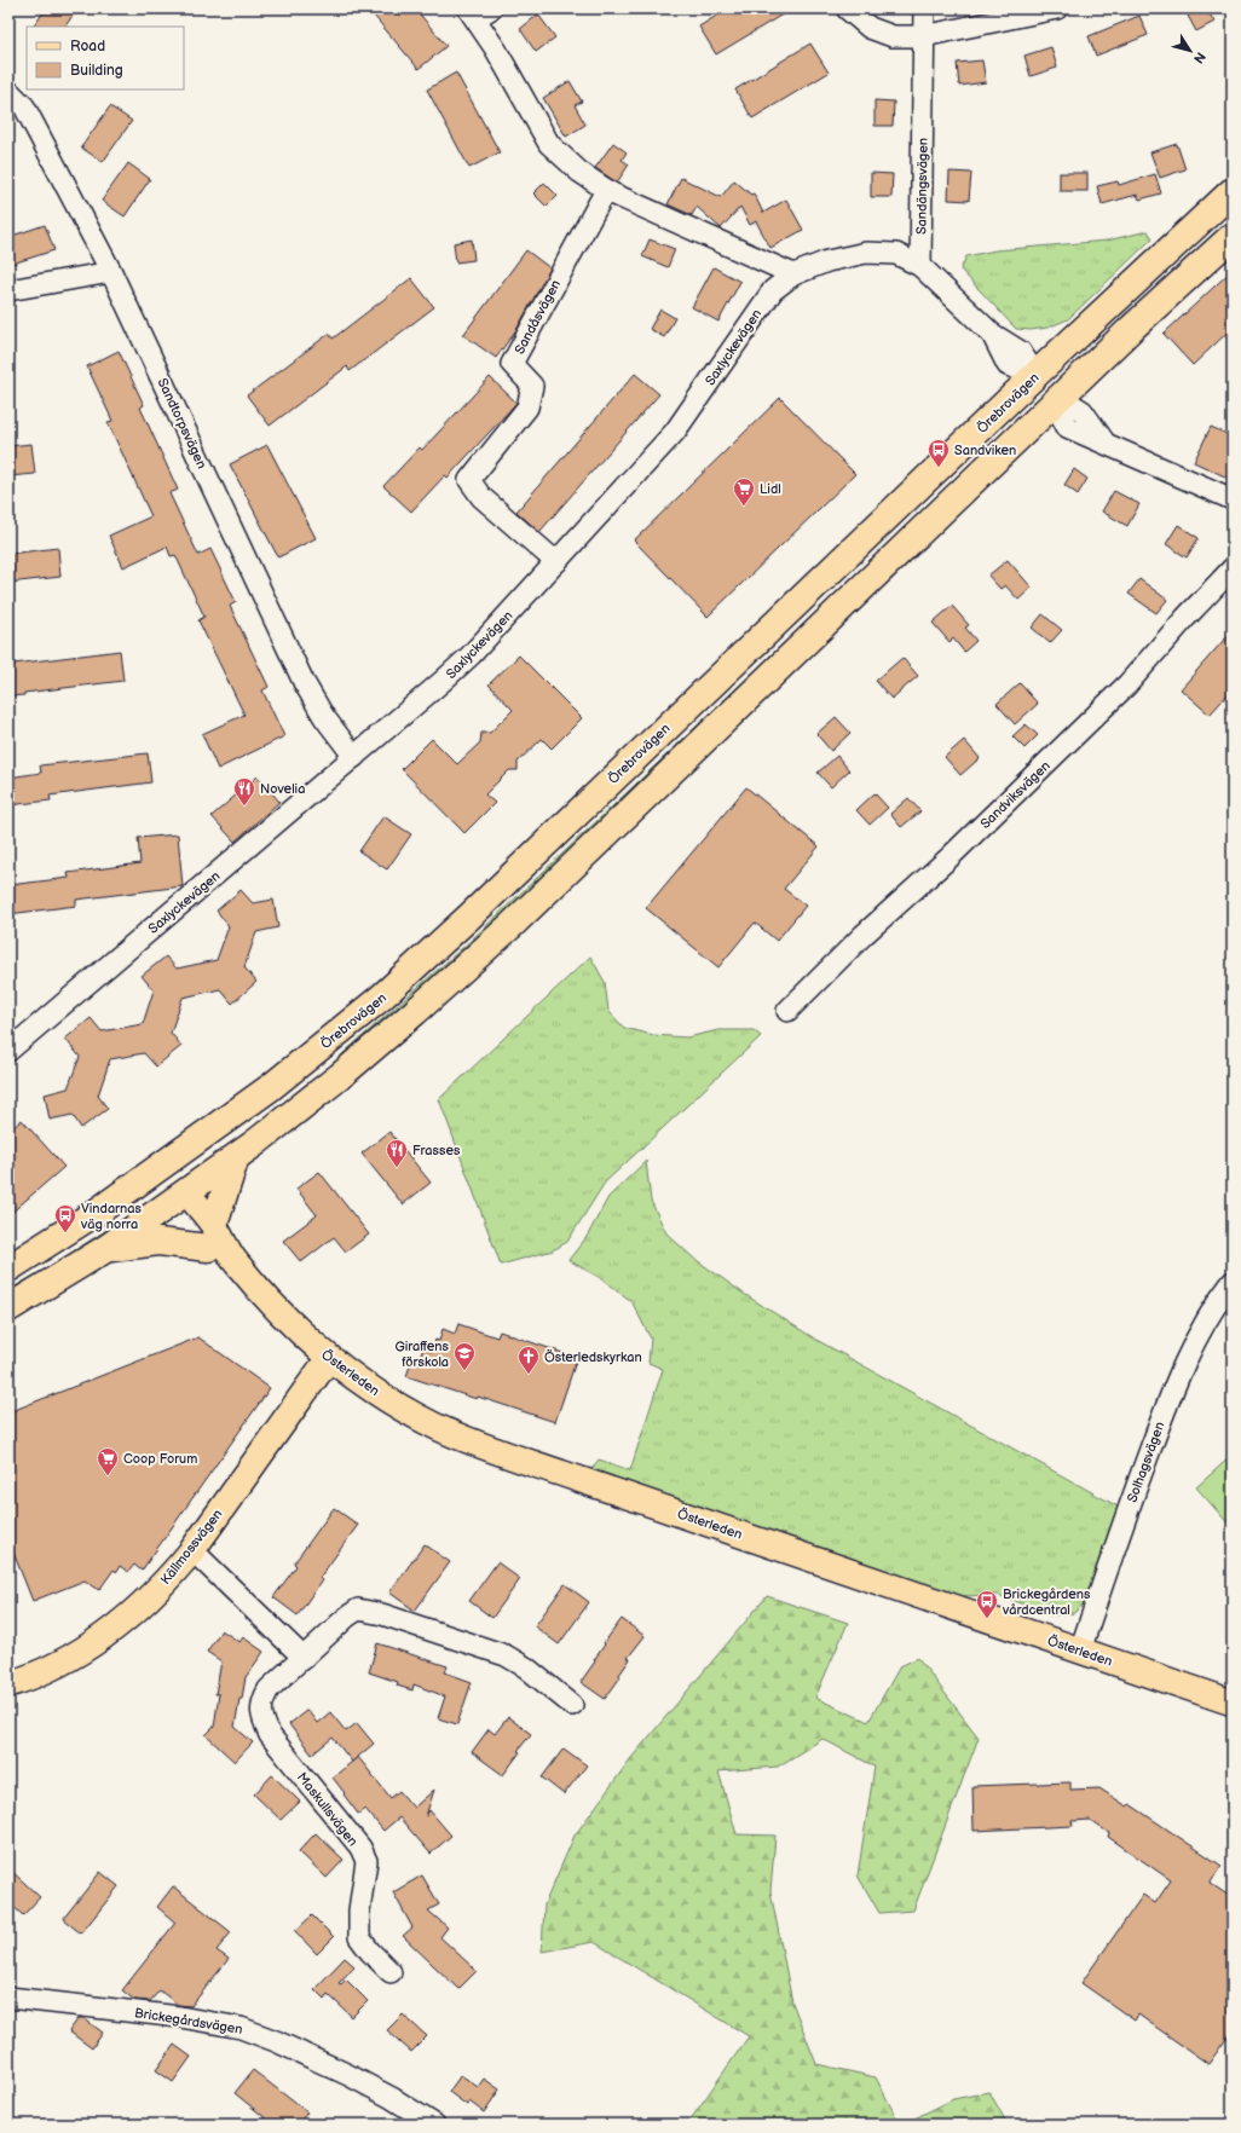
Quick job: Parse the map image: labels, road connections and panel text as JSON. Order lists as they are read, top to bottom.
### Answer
{
  "streets": {
    "highway": ["Örebrovägen"],
    "main road": ["Österleden", "Källmossvägen"],
    "street": [
      "Sandängsvägen",
      "Sandåsvägen",
      "Saxlyckevägen",
      "Sandtorpsvägen",
      "Sandviksvägen",
      "Solhagsvägen",
      "Maskullsvägen",
      "Brickegårdsvägen"
    ]
  },
  "crossings": [
    ["Sandängsvägen", "Saxlyckevägen"],
    ["Sandåsvägen", "Saxlyckevägen"],
    ["Saxlyckevägen", "Sandtorpsvägen"],
    ["Österleden", "Solhagsvägen"],
    ["Österleden", "Källmossvägen"]
  ],
  "places": {
    "bus stop": ["Sandviken", "Vindarnas väg norra", "Brickegårdens vårdcentral"],
    "supermarket": ["Lidl", "Coop Forum"],
    "restaurant": ["Novelia", "Frasses"],
    "school or university": ["Giraffens förskola"],
    "church": ["Österledskyrkan"]
  },
  "legend": ["Road", "Building"],
  "north": "bottom right"
}
